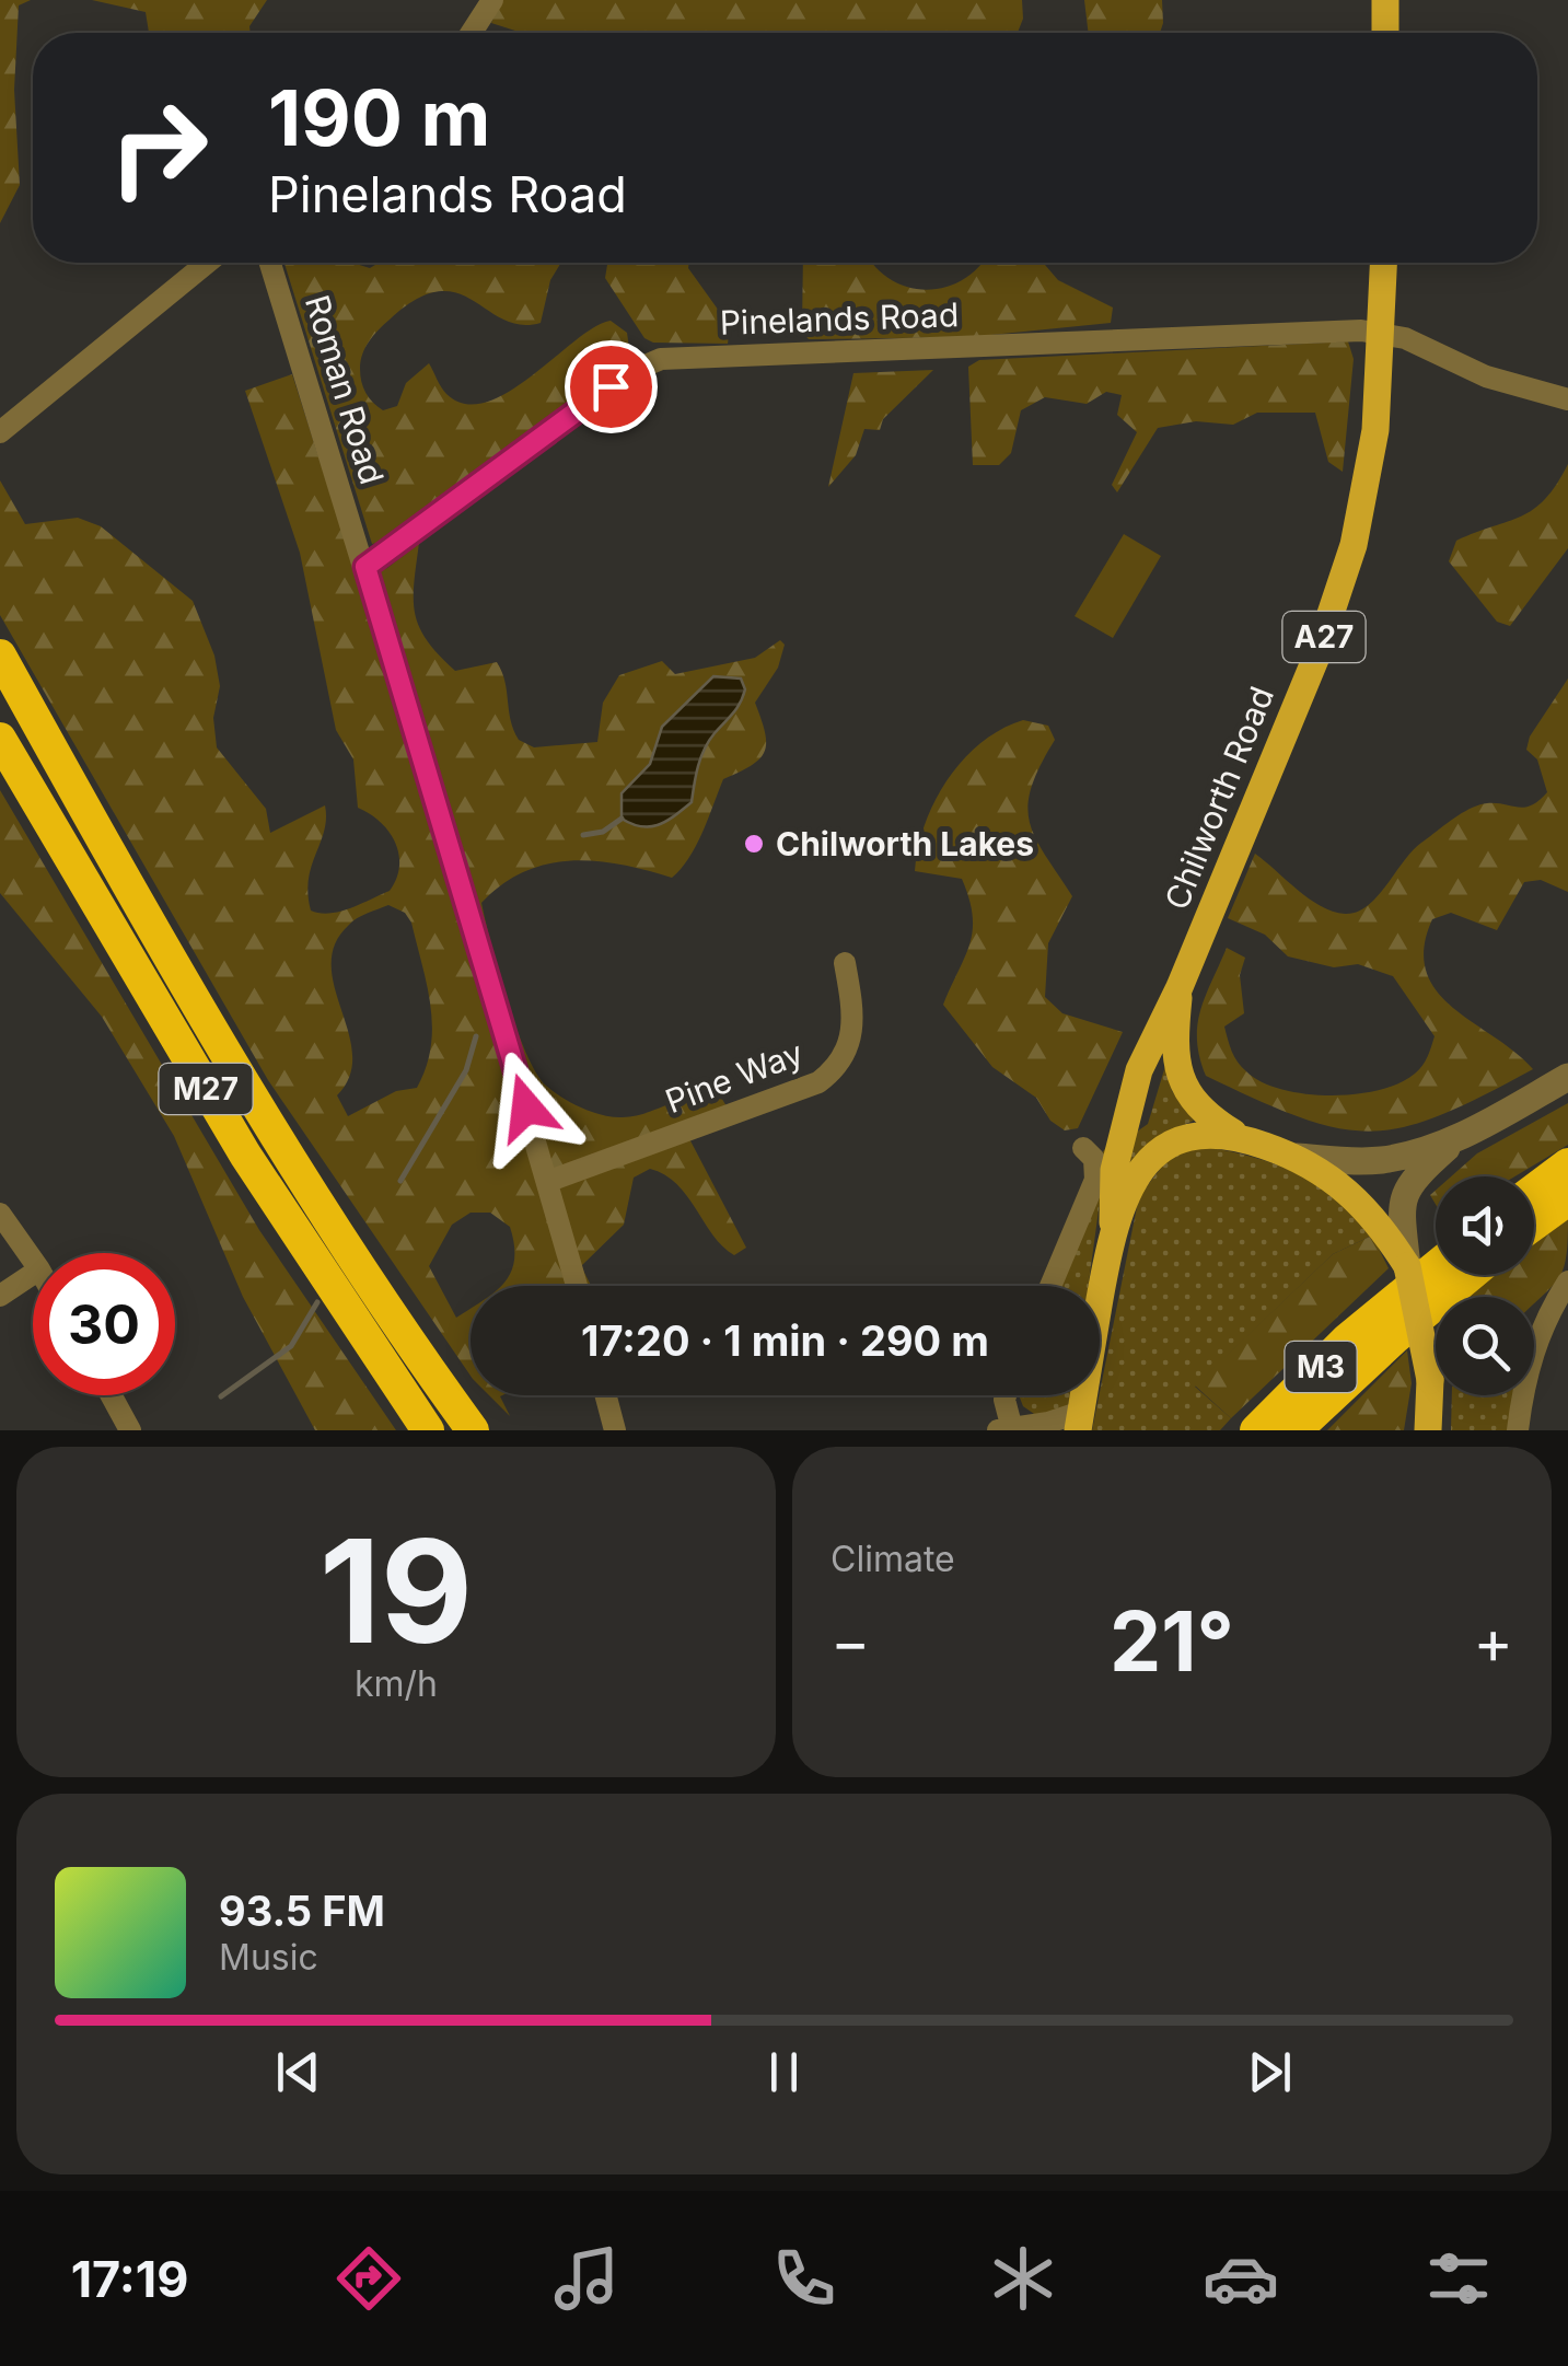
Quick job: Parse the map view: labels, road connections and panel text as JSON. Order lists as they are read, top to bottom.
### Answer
{
  "streets": {
    "highway": ["M27", "M3"],
    "main road": ["A27", "Chilworth Road"],
    "street": ["Pinelands Road", "Roman Road", "Pine Way"]
  },
  "crossings": [
    ["Pinelands Road", "Roman Road"],
    ["Pinelands Road", "Chilworth Road"],
    ["Roman Road", "Pine Way"],
    ["A27", "Chilworth Road"]
  ],
  "places": ["Chilworth Lakes"],
  "page": {
    "turn": ["190 m", "Pinelands Road"],
    "limit": "30",
    "trip": "17:20 · 1 min · 290 m",
    "tile": [
      ["19", "km/h"],
      "Climate"
    ],
    "heat": ["−", "21°", "+"],
    "song": ["93.5 FM", "Music"],
    "tabs": "17:19"
  }
}
